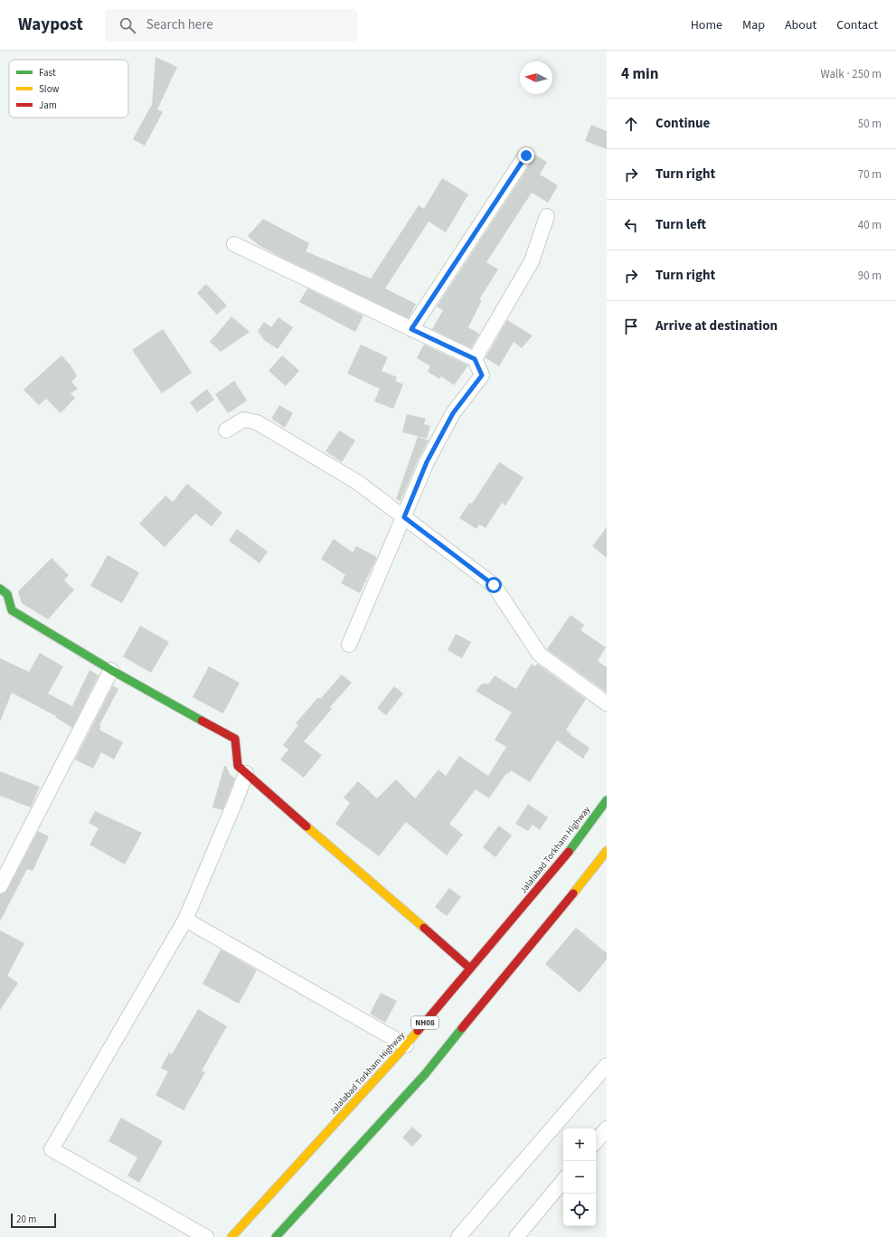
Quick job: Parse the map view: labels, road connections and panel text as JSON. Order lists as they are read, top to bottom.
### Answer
{
  "streets": {
    "main road": ["Jalalabad Torkham Highway", "NH08"]
  },
  "legend": ["Fast", "Slow", "Jam"],
  "scale_bar": "20 m",
  "north": "left",
  "page": {
    "header": "Waypost",
    "search": "Search here",
    "nav": [
      "Home",
      "Map",
      "About",
      "Contact"
    ],
    "heading": ["4 min", "Walk · 250 m"],
    "list": [
      ["Continue", "50 m"],
      ["Turn right", "70 m"],
      ["Turn left", "40 m"],
      ["Turn right", "90 m"],
      "Arrive at destination"
    ],
    "map_buttons": ["+", "−"],
    "scale": "20 m"
  }
}
